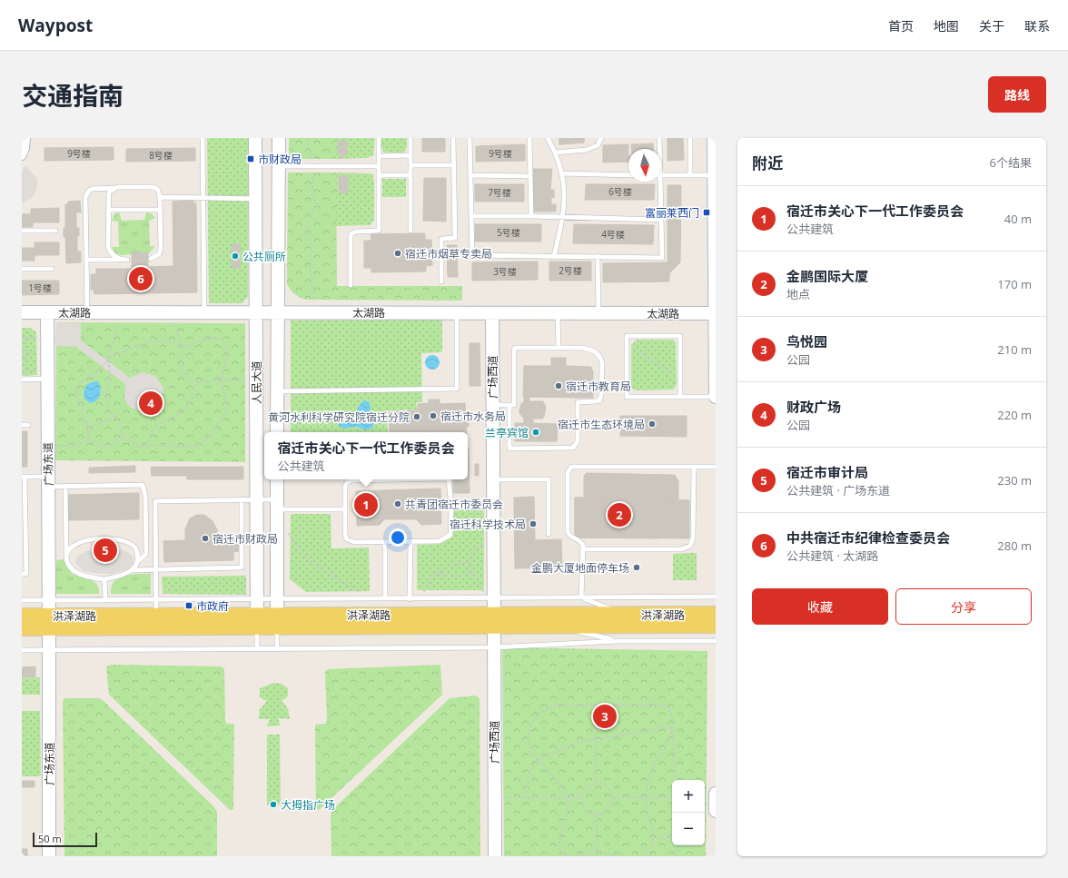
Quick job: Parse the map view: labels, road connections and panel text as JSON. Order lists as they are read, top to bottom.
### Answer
{
  "streets": {
    "main road": ["洪泽湖路"],
    "street": [
      "太湖路",
      "广场西道",
      "人民大道",
      "广场东道"
    ]
  },
  "crossings": [
    ["太湖路", "广场西道"],
    ["太湖路", "人民大道"],
    ["太湖路", "广场东道"],
    ["广场西道", "洪泽湖路"],
    ["人民大道", "洪泽湖路"],
    ["广场东道", "洪泽湖路"]
  ],
  "places": {
    "transit": ["市财政局", "富丽莱西门", "市政府"],
    "other": [
      "宿迁市烟草专卖局",
      "公共厕所",
      "宿迁市教育局",
      "宿迁市水务局",
      "黄河水利科学研究院宿迁分院",
      "宿迁市生态环境局",
      "兰亭宾馆",
      "共青团宿迁市委员会",
      "宿迁科学技术局",
      "宿迁市财政局",
      "金鹏大厦地面停车场",
      "大拇指广场"
    ]
  },
  "house_numbers": [
    "9号楼",
    "9号楼",
    "8号楼",
    "6号楼",
    "7号楼",
    "5号楼",
    "4号楼",
    "2号楼",
    "3号楼",
    "1号楼"
  ],
  "scale_bar": "50 m",
  "north": "bottom",
  "page": {
    "header": "Waypost",
    "nav": [
      "首页",
      "地图",
      "关于",
      "联系"
    ],
    "title": "交通指南",
    "buttons": [
      "路线",
      ["收藏", "分享"]
    ],
    "heading": ["附近", "6个结果"],
    "list": [
      {
        "mark": "1",
        "name": "宿迁市关心下一代工作委员会",
        "note": "公共建筑",
        "value": "40 m"
      },
      {
        "mark": "2",
        "name": "金鹏国际大厦",
        "note": "地点",
        "value": "170 m"
      },
      {
        "mark": "3",
        "name": "鸟悦园",
        "note": "公园",
        "value": "210 m"
      },
      {
        "mark": "4",
        "name": "财政广场",
        "note": "公园",
        "value": "220 m"
      },
      {
        "mark": "5",
        "name": "宿迁市审计局",
        "note": "公共建筑 · 广场东道",
        "value": "230 m"
      },
      {
        "mark": "6",
        "name": "中共宿迁市纪律检查委员会",
        "note": "公共建筑 · 太湖路",
        "value": "280 m"
      }
    ],
    "pins": [
      "6",
      "4",
      "1",
      "2",
      "5",
      "3"
    ],
    "popup": ["宿迁市关心下一代工作委员会", "公共建筑"],
    "map_buttons": ["+", "−"],
    "scale": "50 m"
  }
}
